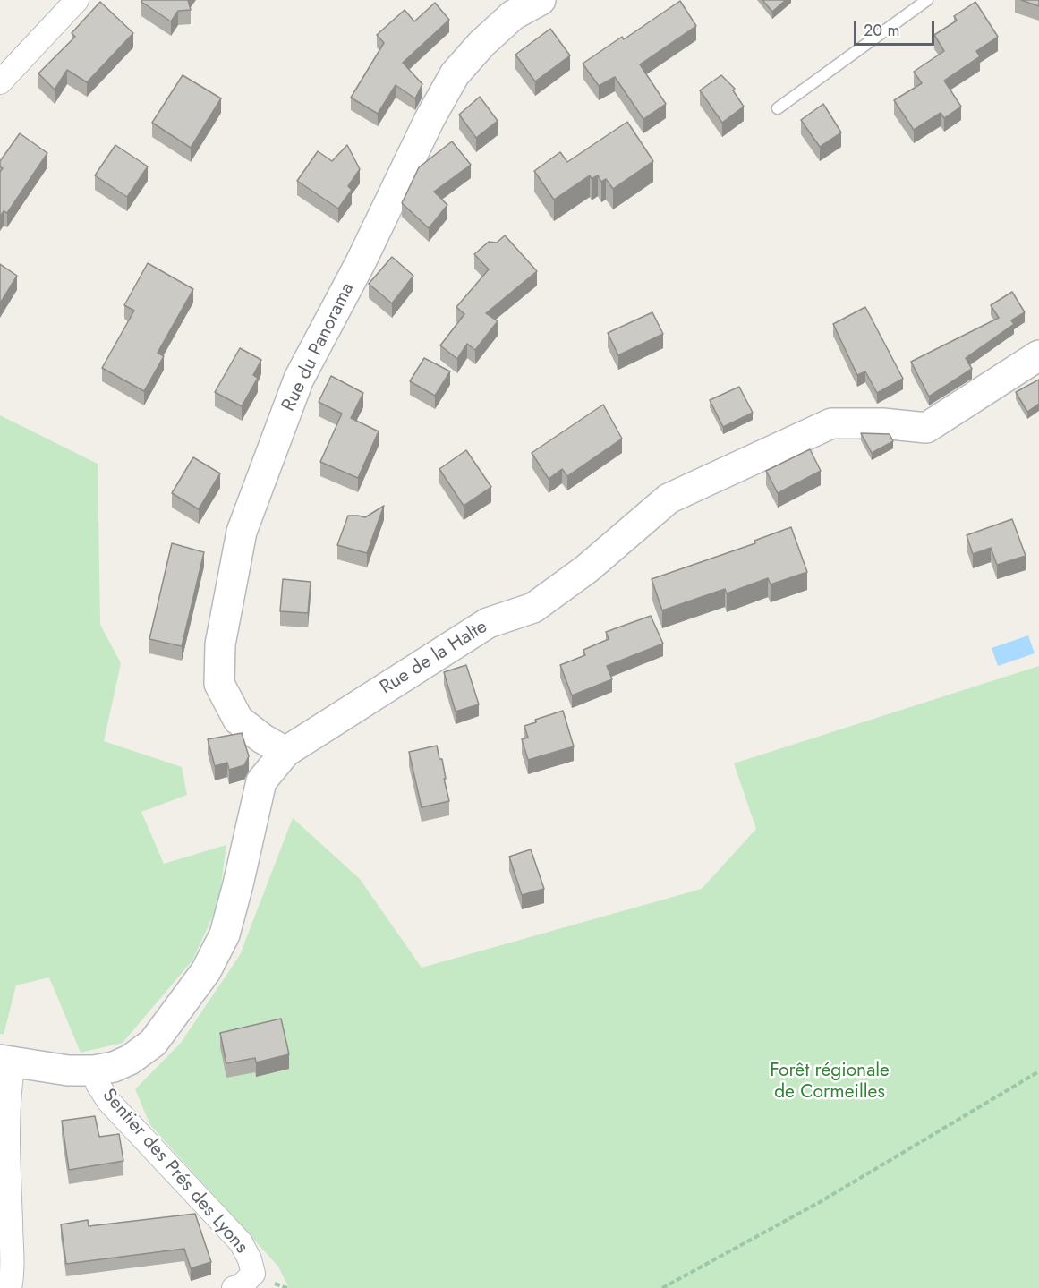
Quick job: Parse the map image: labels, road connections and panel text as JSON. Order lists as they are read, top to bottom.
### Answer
{
  "streets": {
    "street": ["Rue du Panorama", "Rue de la Halte", "Sentier des Prés des Lyons"]
  },
  "crossings": [
    ["Rue du Panorama", "Rue de la Halte"],
    ["Rue de la Halte", "Sentier des Prés des Lyons"]
  ],
  "parks": ["Forêt régionale de Cormeilles"],
  "scale_bar": "20 m"
}
